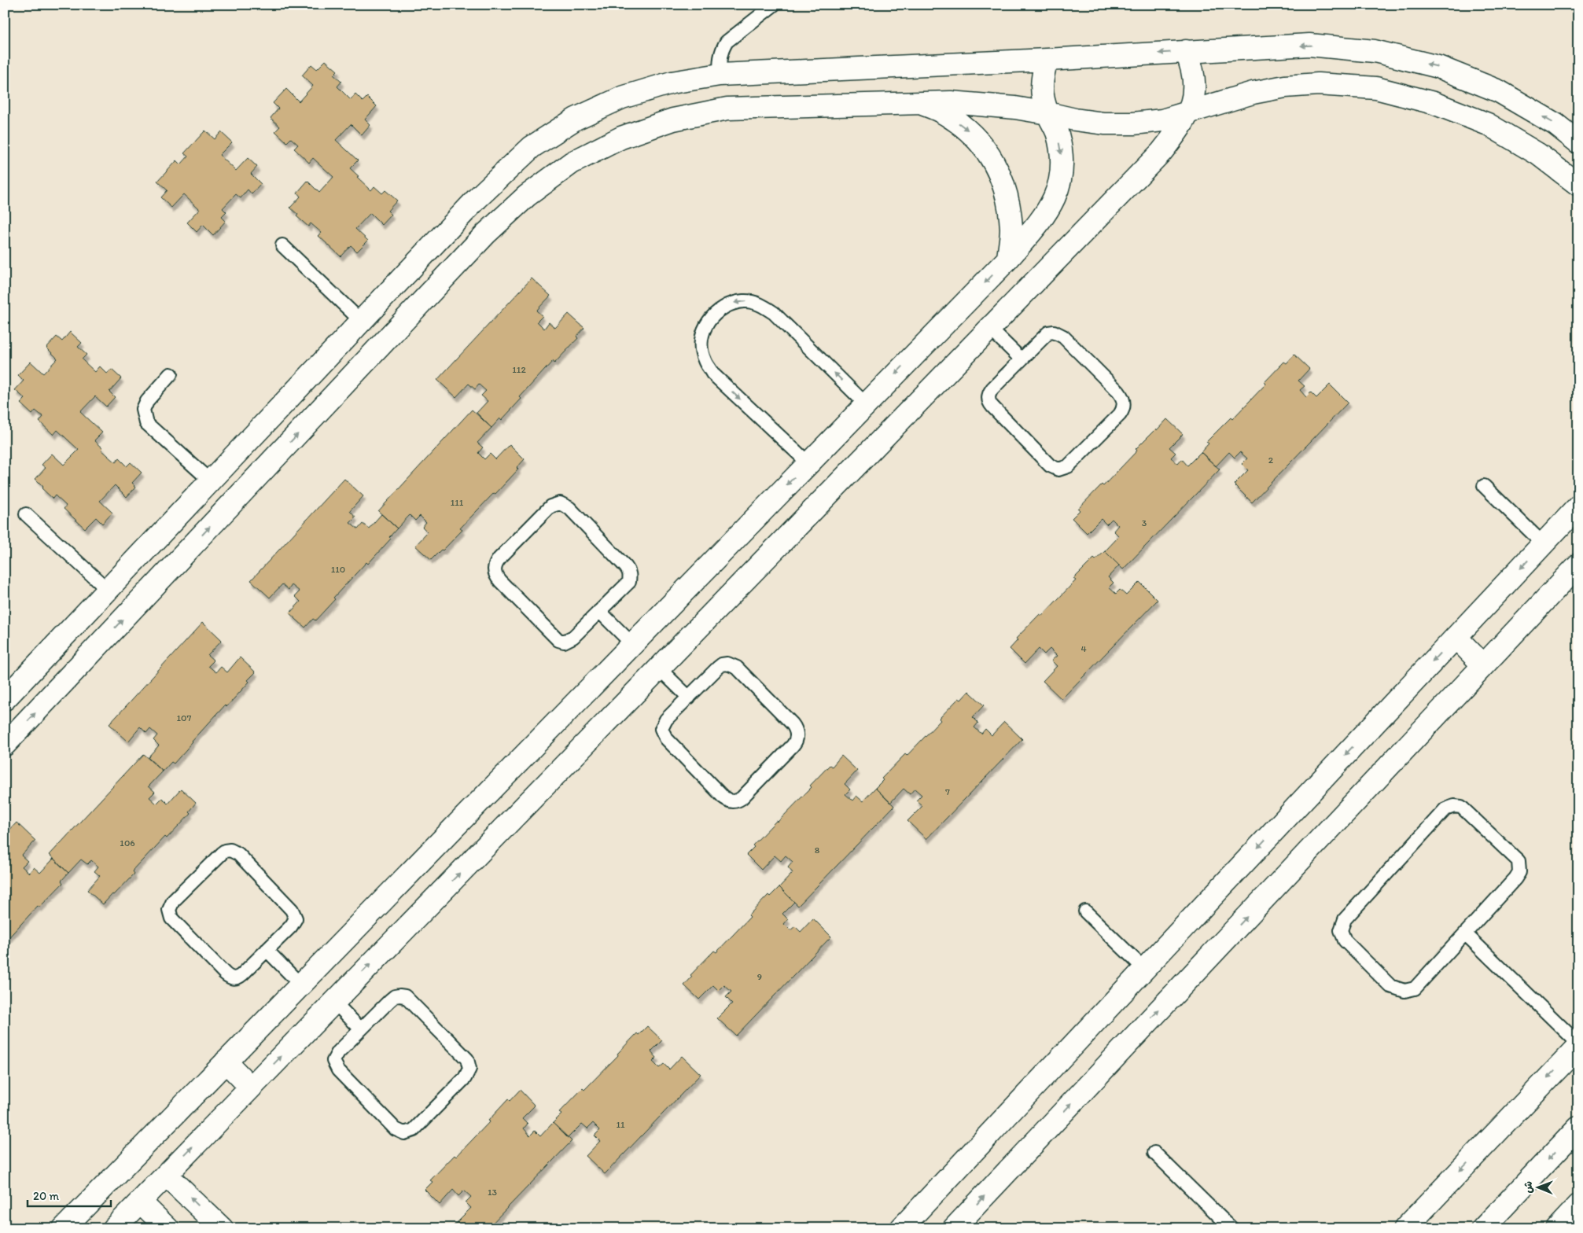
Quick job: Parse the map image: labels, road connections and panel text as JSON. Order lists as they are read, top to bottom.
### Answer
{
  "house_numbers": [
    "112",
    "2",
    "111",
    "3",
    "110",
    "4",
    "107",
    "7",
    "106",
    "8",
    "9",
    "11",
    "13"
  ],
  "scale_bar": "20 m",
  "north": "left"
}
